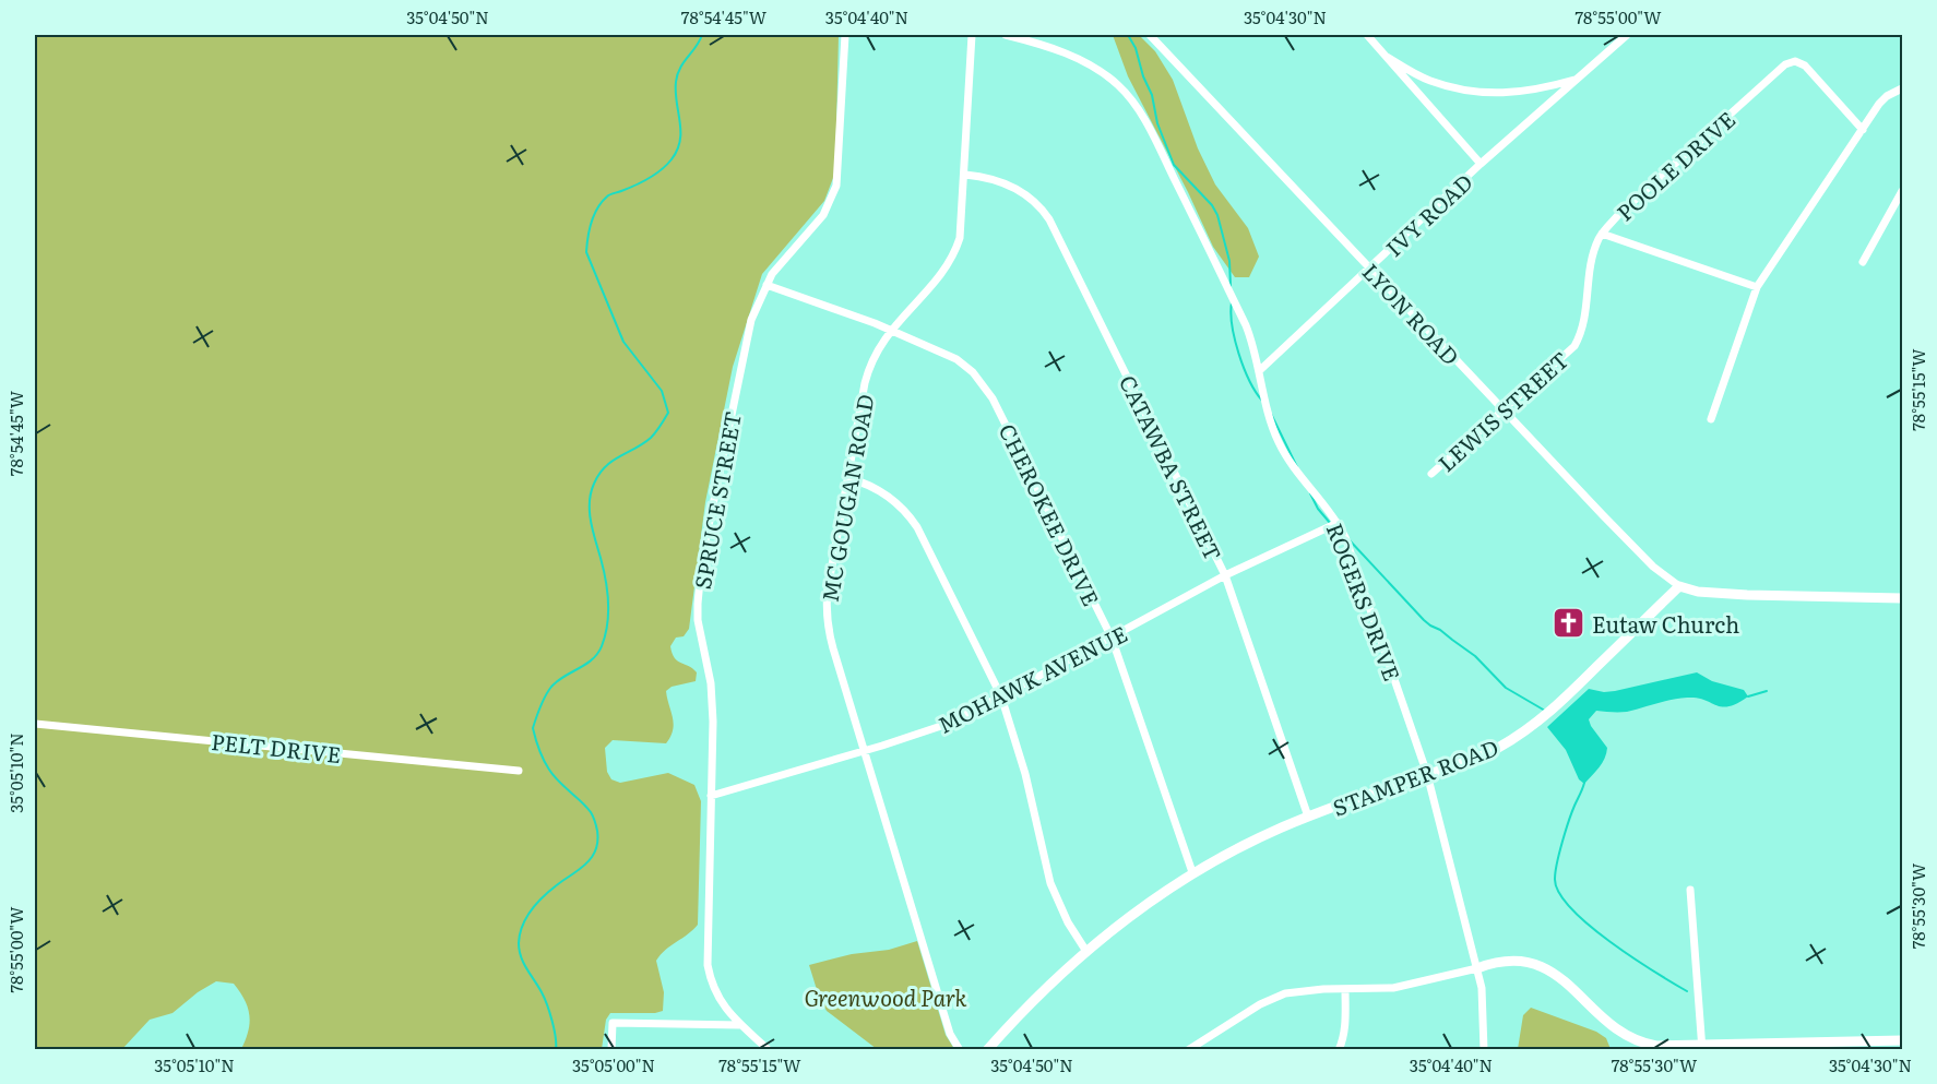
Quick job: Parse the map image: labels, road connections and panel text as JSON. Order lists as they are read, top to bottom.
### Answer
{
  "streets": {
    "street": [
      "POOLE DRIVE",
      "IVY ROAD",
      "LYON ROAD",
      "LEWIS STREET",
      "CATAWBA STREET",
      "MC GOUGAN ROAD",
      "SPRUCE STREET",
      "CHEROKEE DRIVE",
      "ROGERS DRIVE",
      "MOHAWK AVENUE",
      "PELT DRIVE",
      "STAMPER ROAD"
    ]
  },
  "crossings": [
    ["POOLE DRIVE", "LEWIS STREET"],
    ["IVY ROAD", "LYON ROAD"],
    ["IVY ROAD", "ROGERS DRIVE"],
    ["LYON ROAD", "LEWIS STREET"],
    ["LYON ROAD", "STAMPER ROAD"],
    ["CATAWBA STREET", "MC GOUGAN ROAD"],
    ["CATAWBA STREET", "MOHAWK AVENUE"],
    ["CATAWBA STREET", "STAMPER ROAD"],
    ["MC GOUGAN ROAD", "CHEROKEE DRIVE"],
    ["MC GOUGAN ROAD", "MOHAWK AVENUE"],
    ["SPRUCE STREET", "CHEROKEE DRIVE"],
    ["SPRUCE STREET", "MOHAWK AVENUE"],
    ["CHEROKEE DRIVE", "MOHAWK AVENUE"],
    ["CHEROKEE DRIVE", "STAMPER ROAD"],
    ["ROGERS DRIVE", "MOHAWK AVENUE"],
    ["ROGERS DRIVE", "STAMPER ROAD"]
  ],
  "parks": ["Greenwood Park"],
  "places": {
    "church": ["Eutaw Church"]
  },
  "coordinates": [
    "35°04'50\"N",
    "78°54'45\"W",
    "35°04'40\"N",
    "35°04'30\"N",
    "78°55'00\"W",
    "78°55'15\"W",
    "35°05'10\"N",
    "78°55'30\"W",
    "35°05'00\"N"
  ]
}
